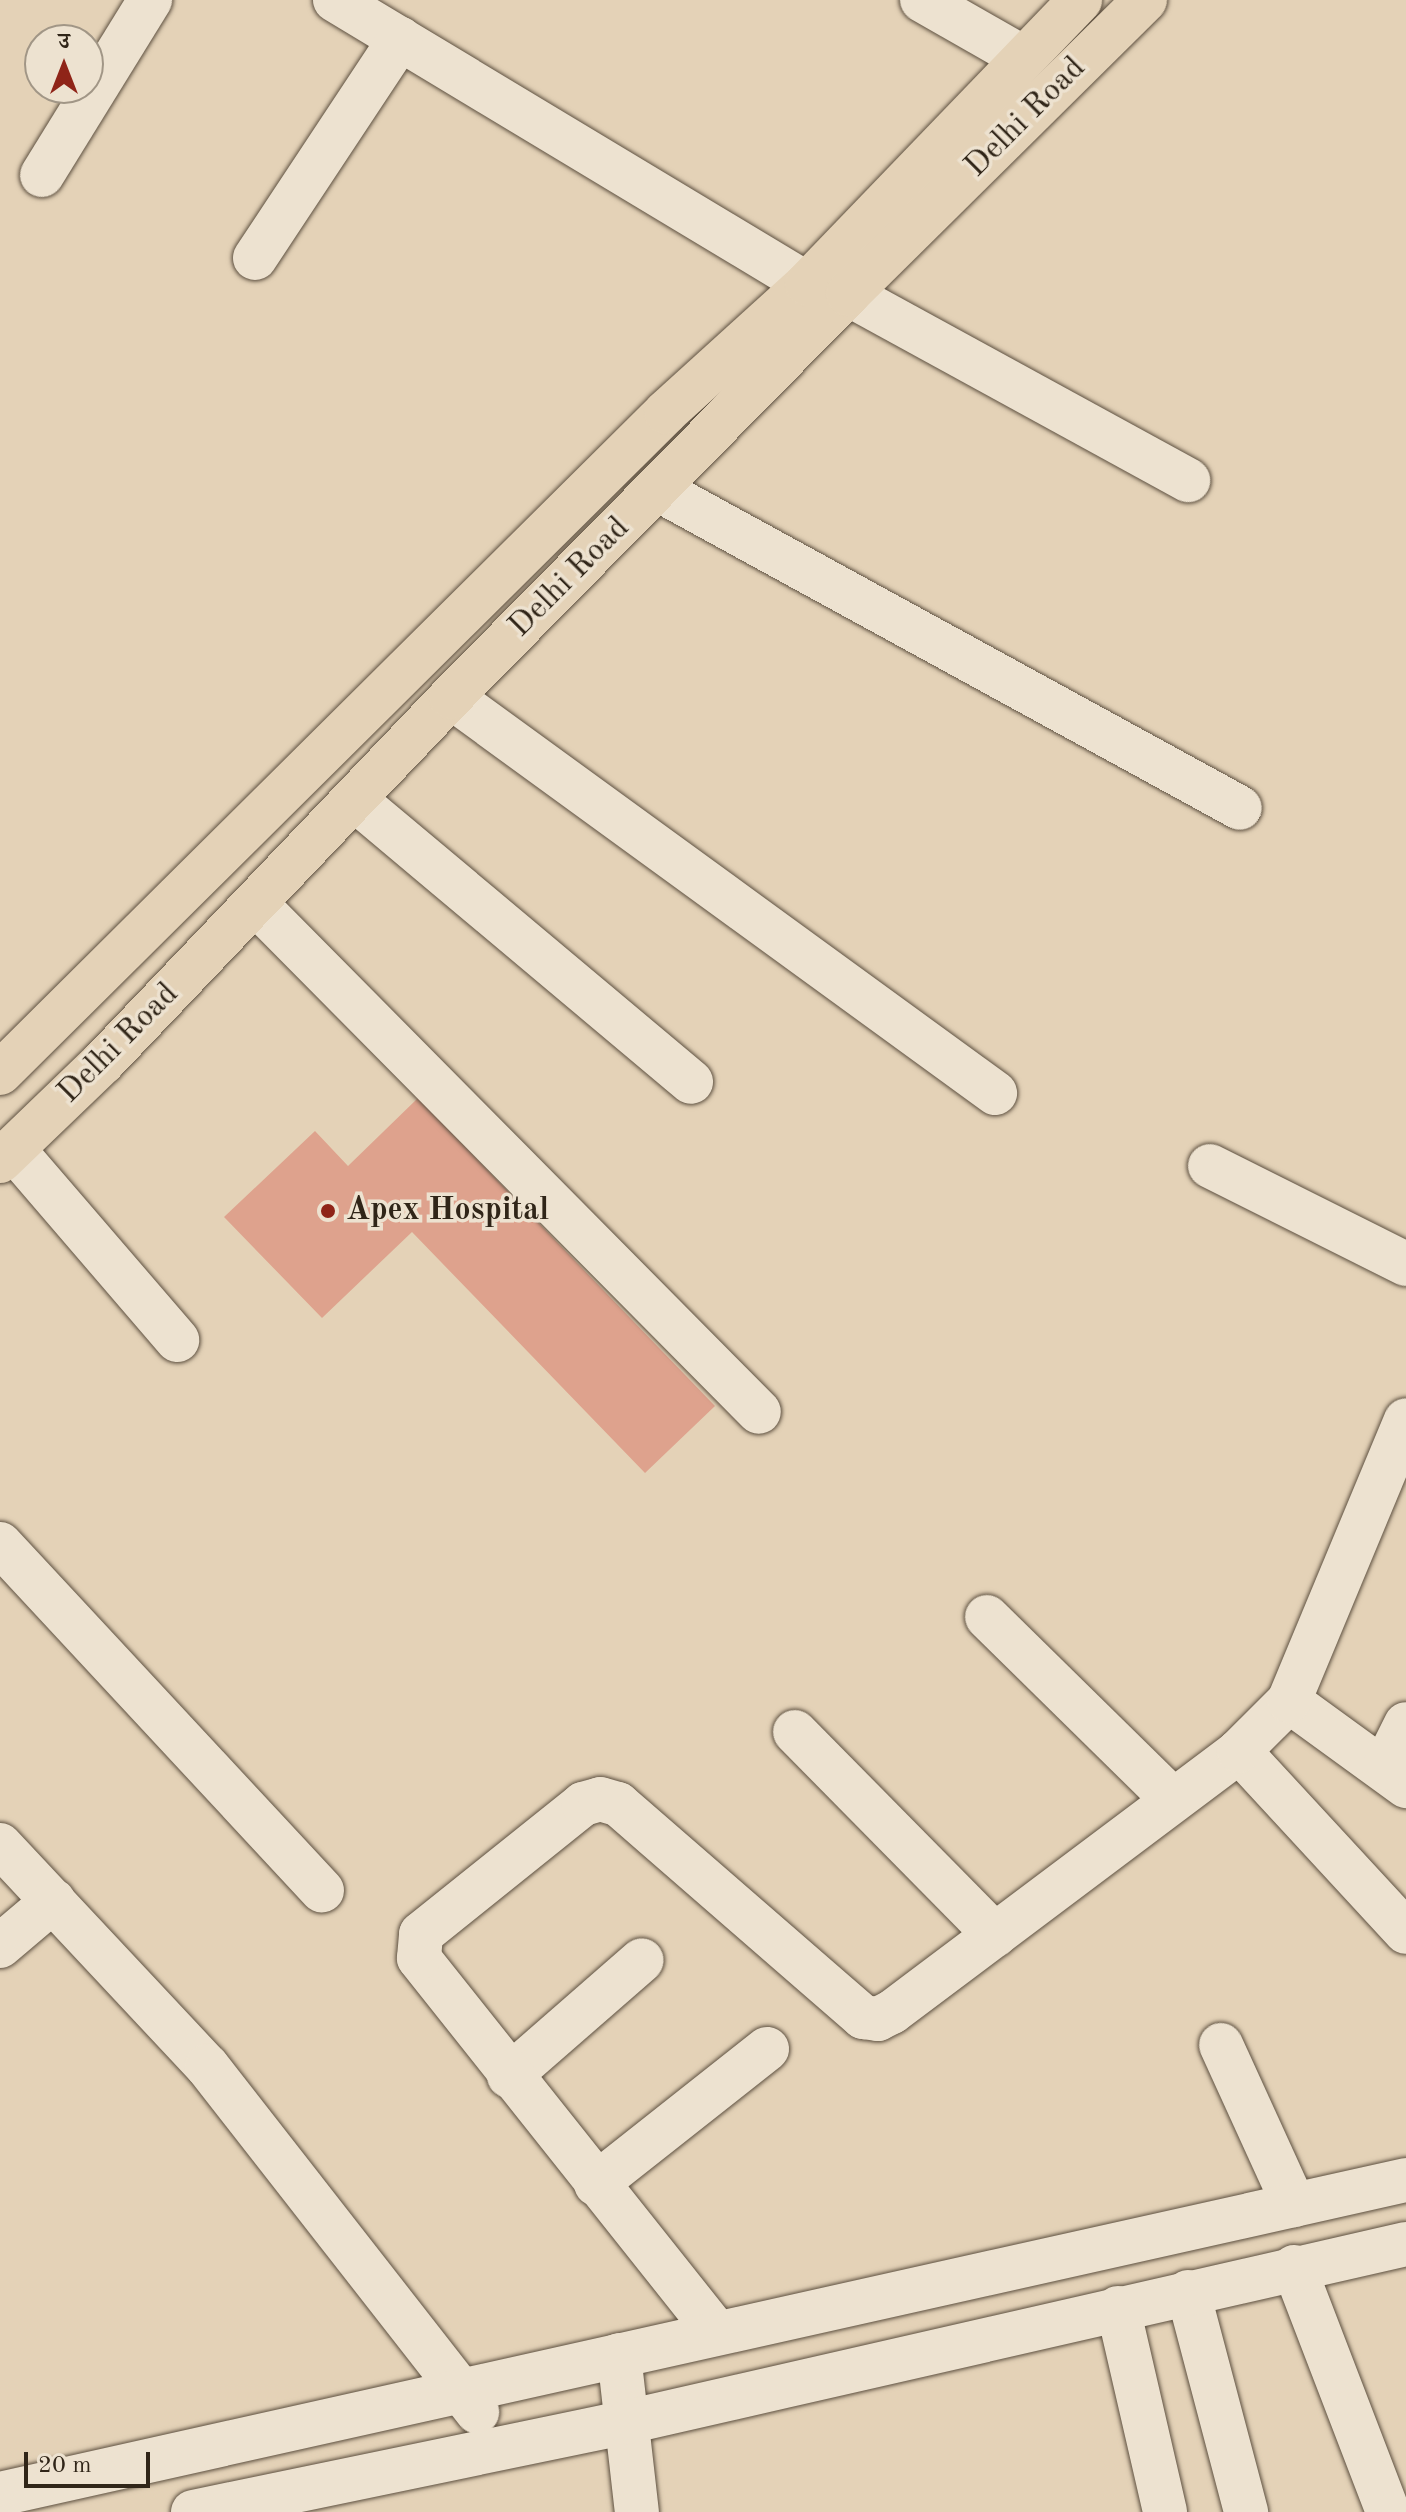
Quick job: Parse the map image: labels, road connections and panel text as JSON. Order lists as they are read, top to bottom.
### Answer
{
  "streets": {
    "main road": ["Delhi Road"]
  },
  "places": ["Apex Hospital"],
  "scale_bar": "20 m",
  "north": "top"
}
